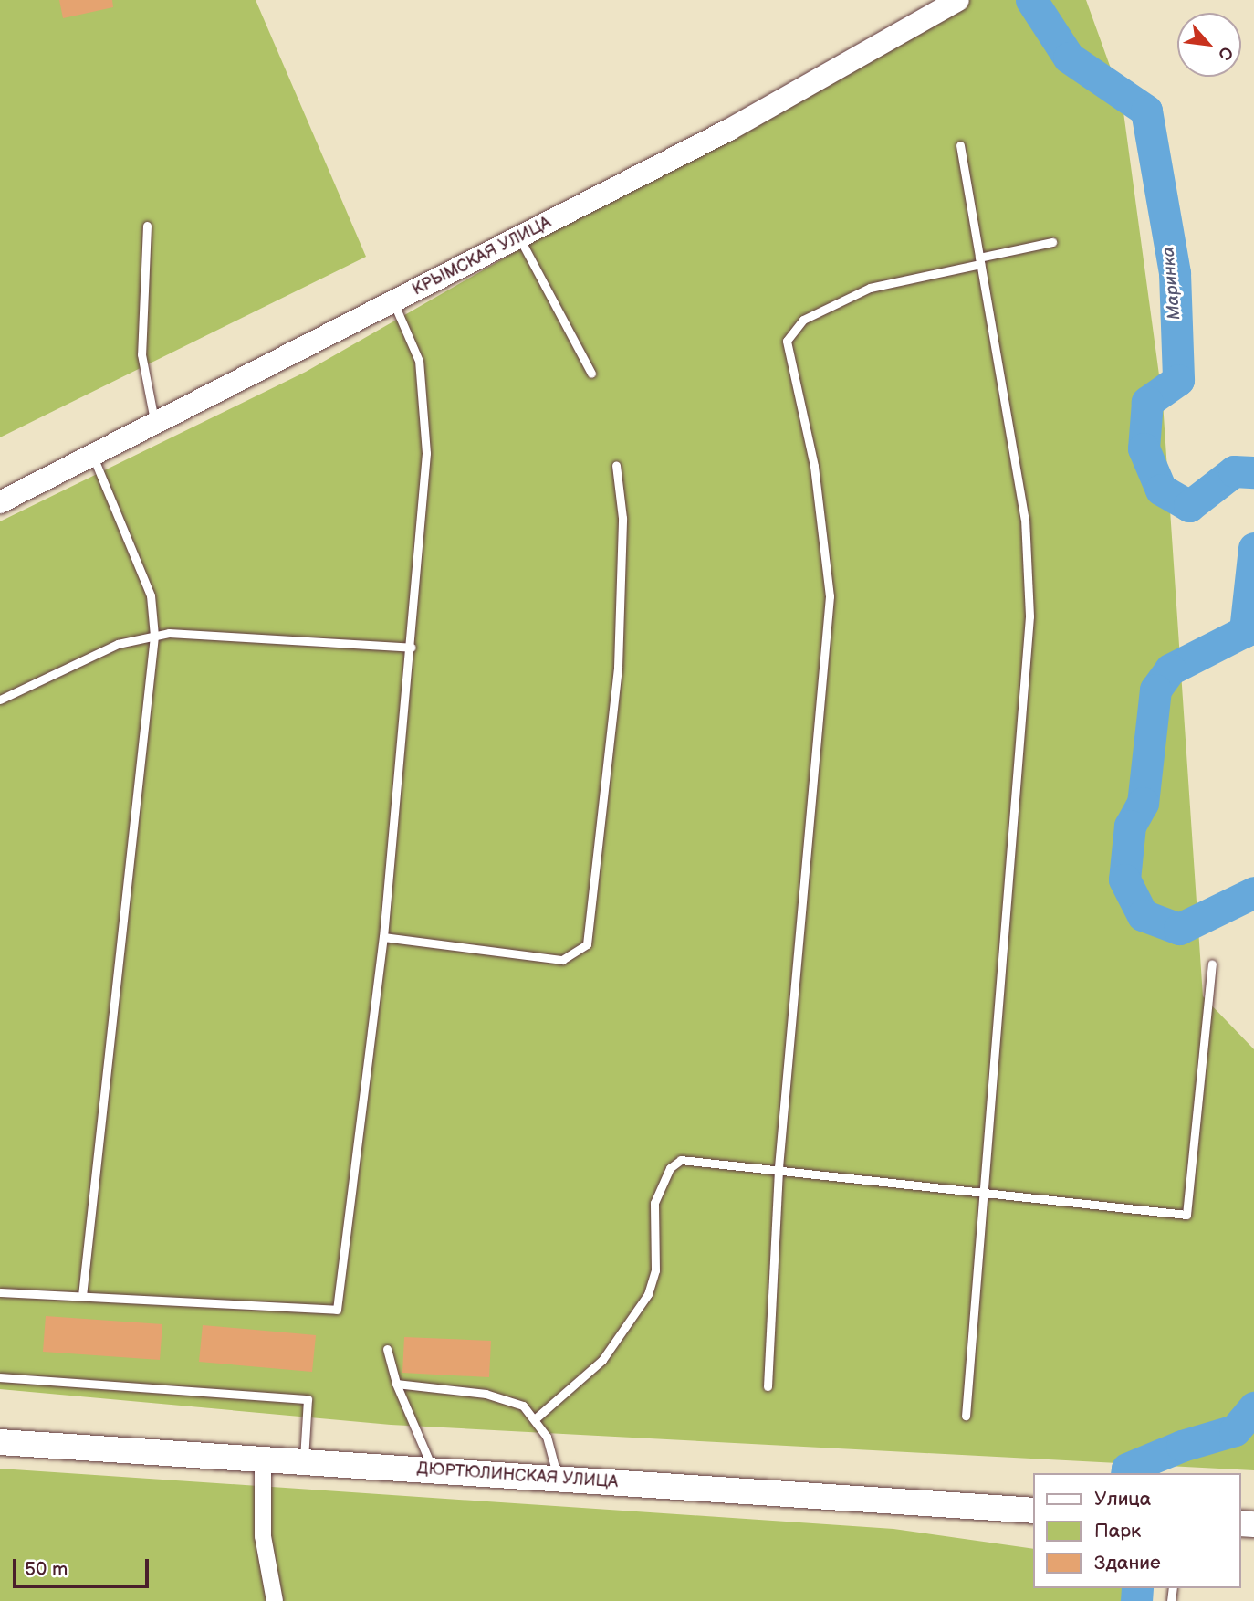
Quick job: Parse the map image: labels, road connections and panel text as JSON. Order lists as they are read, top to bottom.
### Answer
{
  "streets": {
    "main road": ["КРЫМСКАЯ УЛИЦА", "ДЮРТЮЛИНСКАЯ УЛИЦА"]
  },
  "water": ["Маринка"],
  "legend": ["Улица", "Парк", "Здание"],
  "scale_bar": "50 m",
  "north": "bottom right"
}
